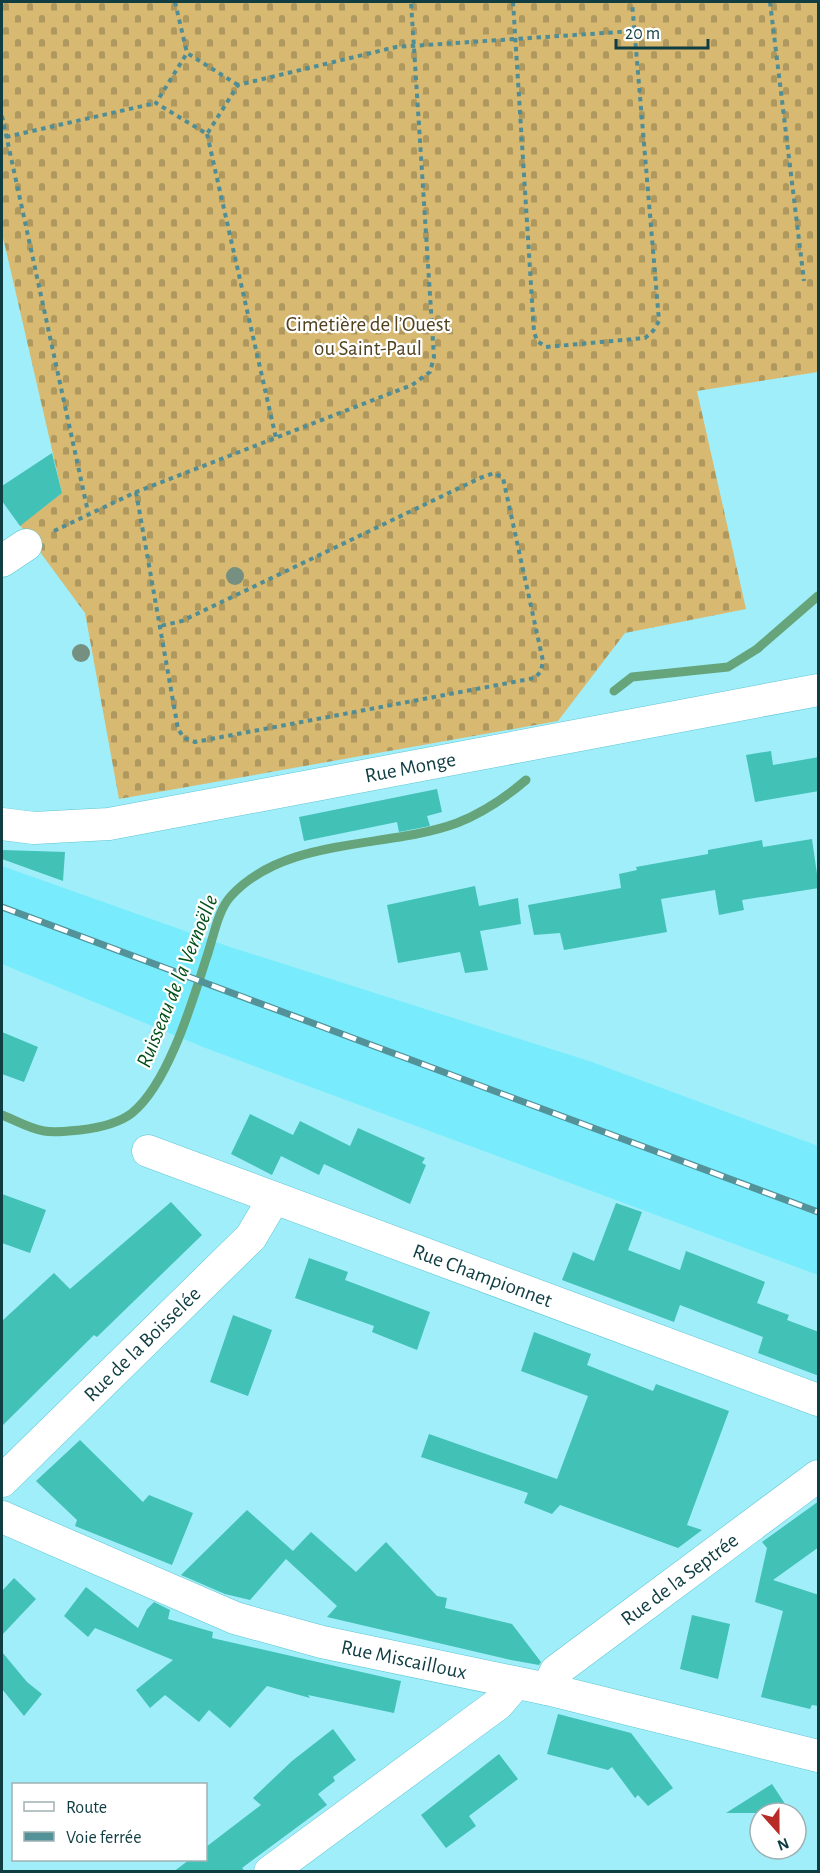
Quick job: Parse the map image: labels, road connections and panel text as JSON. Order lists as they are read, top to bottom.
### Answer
{
  "streets": {
    "street": [
      "Rue Monge",
      "Rue Championnet",
      "Rue de la Boisselée",
      "Rue de la Septrée",
      "Rue Miscailloux"
    ]
  },
  "crossings": [
    ["Rue Championnet", "Rue de la Boisselée"],
    ["Rue de la Septrée", "Rue Miscailloux"]
  ],
  "water": ["Ruisseau de la Vernoëlle"],
  "parks": ["Cimetière de l’Ouest ou Saint-Paul"],
  "legend": ["Route", "Voie ferrée"],
  "scale_bar": "20 m",
  "north": "bottom"
}
